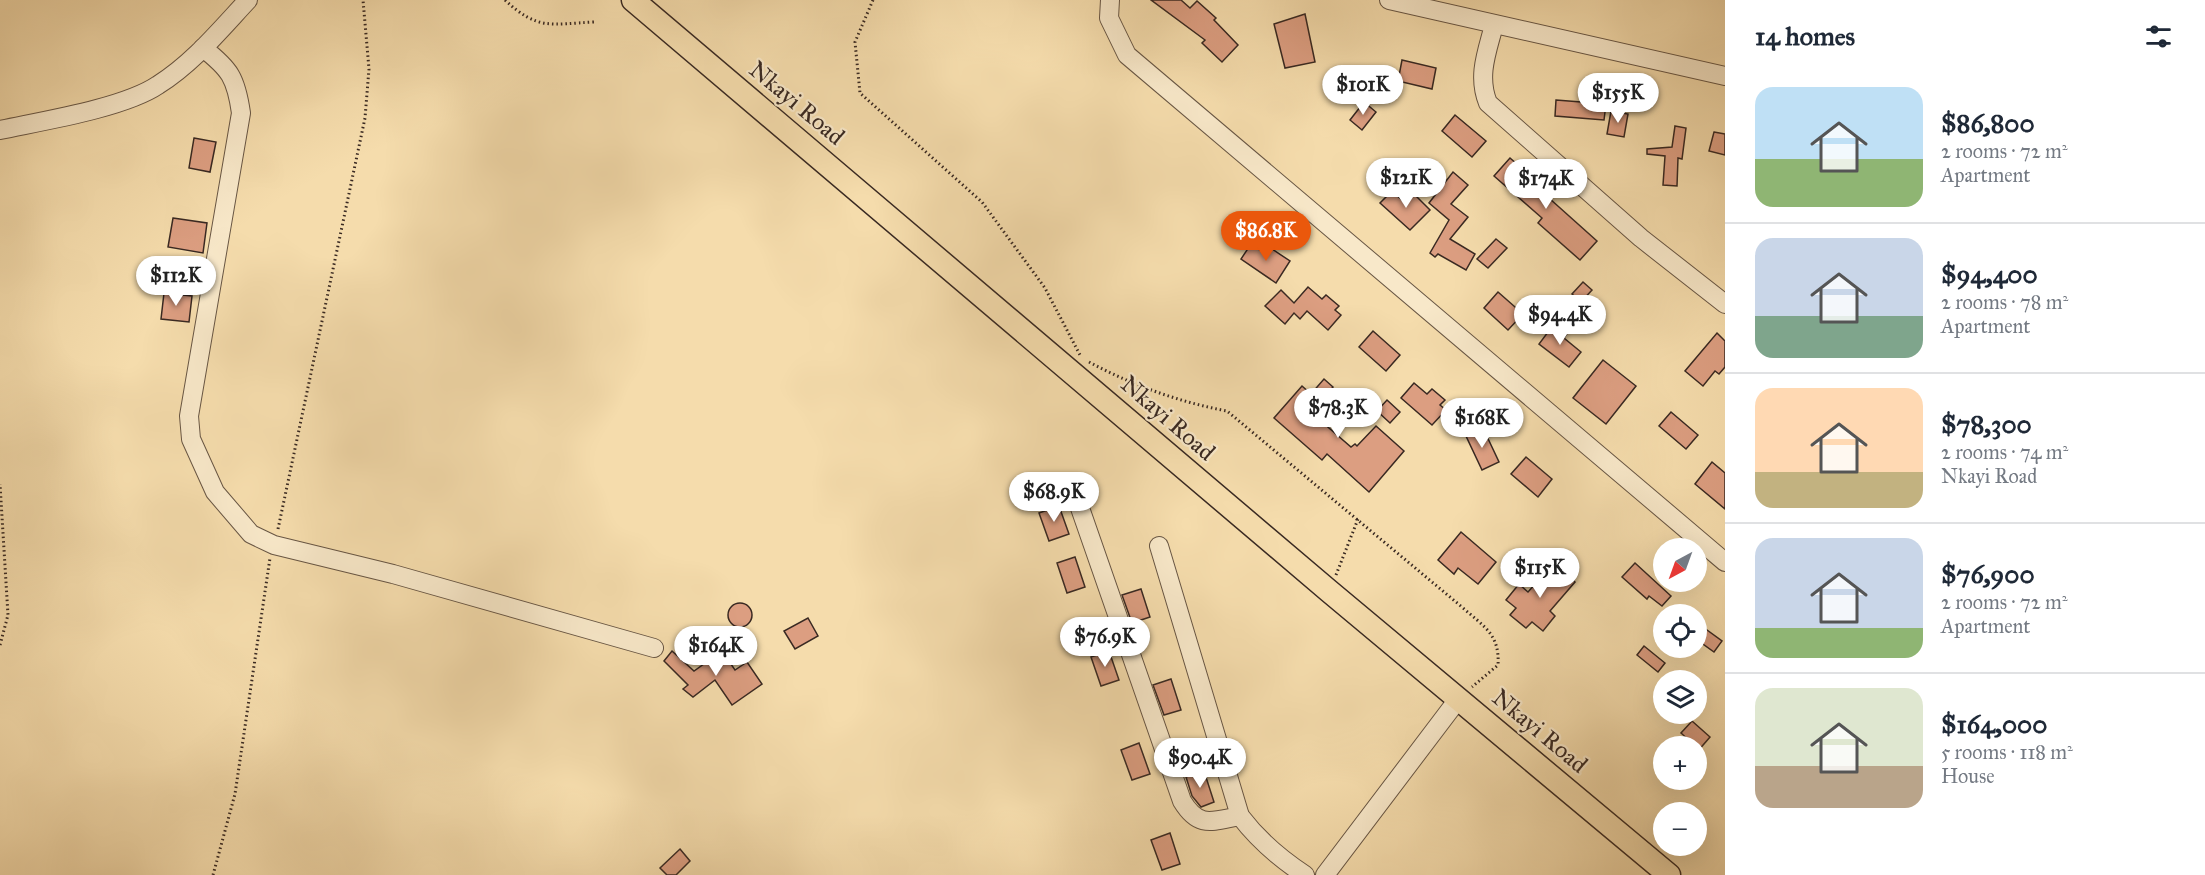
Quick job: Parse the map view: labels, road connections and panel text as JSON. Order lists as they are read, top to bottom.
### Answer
{
  "streets": {
    "main road": ["Nkayi Road"]
  },
  "north": "bottom left",
  "page": {
    "heading": "14 homes",
    "price": [
      "$101K",
      "$155K",
      "$121K",
      "$174K",
      "$86.8K",
      "$112K",
      "$94.4K",
      "$78.3K",
      "$168K",
      "$68.9K",
      "$115K",
      "$76.9K",
      "$164K",
      "$90.4K"
    ],
    "list": [
      {
        "name": "$86,800",
        "note": "2 rooms · 72 m² · Apartment"
      },
      {
        "name": "$94,400",
        "note": "2 rooms · 78 m² · Apartment"
      },
      {
        "name": "$78,300",
        "note": "2 rooms · 74 m² · Nkayi Road"
      },
      {
        "name": "$76,900",
        "note": "2 rooms · 72 m² · Apartment"
      },
      {
        "name": "$164,000",
        "note": "5 rooms · 118 m² · House"
      }
    ],
    "map_buttons": ["+", "−"]
  }
}
